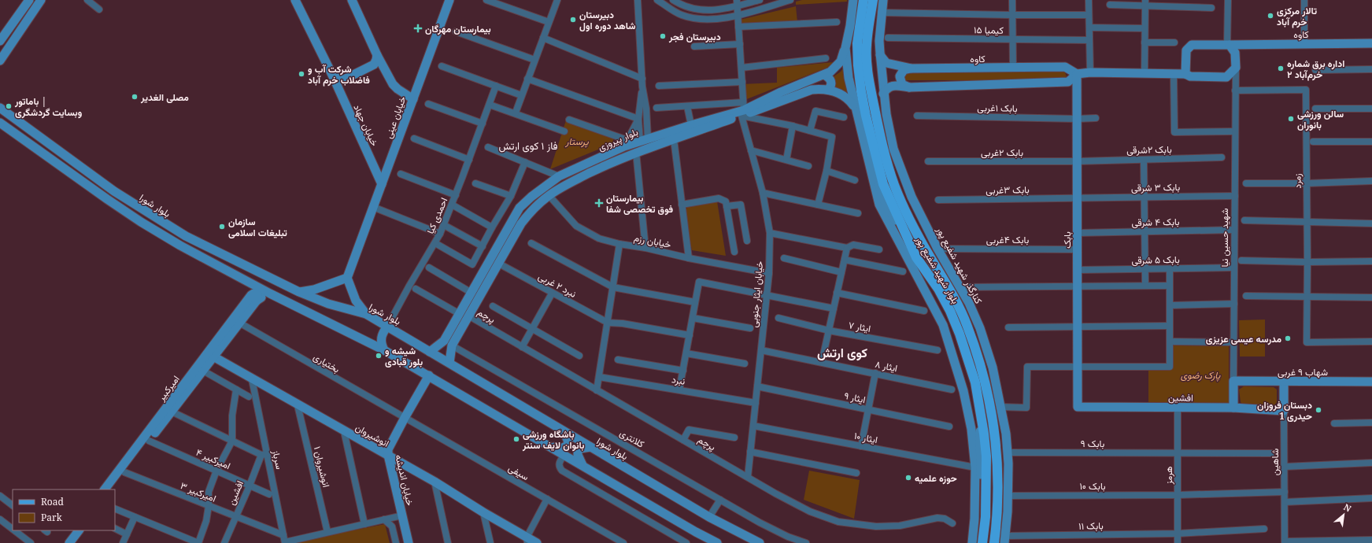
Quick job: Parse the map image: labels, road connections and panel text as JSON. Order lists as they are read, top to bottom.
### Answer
{
  "streets": {
    "main road": [
      "کاوه",
      "خیابان عینی",
      "خیابان جهاد",
      "بلوار پیروزی",
      "بلوار شورا",
      "شهید حسین نیا",
      "بابک",
      "کنارگذر شهید شفیع پور",
      "بلوار شهید شفیع پور",
      "شهاب ۹ غربی",
      "امیرکبیر",
      "افشین",
      "انوشیروان",
      "شاهین",
      "خیابان اندیشه"
    ],
    "street": [
      "کیمیا ۱۵",
      "بابک ۱غربی",
      "بابک ۲شرقی",
      "بابک ۲غربی",
      "زمرد",
      "بابک ۳ شرقی",
      "بابک ۳غربی",
      "احمدی کیا",
      "بابک ۴ شرقی",
      "بابک ۴غربی",
      "خیابان رزم",
      "بابک ۵ شرقی",
      "نبرد ۲ غربی",
      "خیابان ایثار جنوبی",
      "پرچم",
      "ایثار ۷",
      "بختیاری",
      "ایثار ۸",
      "نبرد",
      "ایثار ۹",
      "ایثار ۱۰",
      "کلانتری",
      "بابک ۹",
      "امیرکبیر ۴",
      "سرباز",
      "انوشیروان ۱",
      "سیفی",
      "هرمز",
      "بابک ۱۰",
      "امیرکبیر ۳",
      "بابک ۱۱"
    ]
  },
  "crossings": [
    ["کاوه", "بابک"],
    ["کاوه", "کنارگذر شهید شفیع پور"],
    ["بابک ۱غربی", "بابک"],
    ["خیابان عینی", "خیابان جهاد"],
    ["بلوار پیروزی", "بلوار شورا"],
    ["بلوار پیروزی", "خیابان رزم"],
    ["بلوار پیروزی", "نبرد ۲ غربی"],
    ["بلوار پیروزی", "خیابان ایثار جنوبی"],
    ["بلوار پیروزی", "پرچم"],
    ["بلوار پیروزی", "کلانتری"],
    ["بابک ۲شرقی", "بابک ۲غربی"],
    ["بابک ۲شرقی", "بابک"],
    ["بابک ۲غربی", "بابک"],
    ["زمرد", "شهید حسین نیا"],
    ["بابک ۳ شرقی", "بابک ۳غربی"],
    ["بابک ۳ شرقی", "شهید حسین نیا"],
    ["بابک ۳ شرقی", "بابک"],
    ["بابک ۳غربی", "بابک"],
    ["بلوار شورا", "احمدی کیا"],
    ["بابک ۴ شرقی", "شهید حسین نیا"],
    ["بابک ۴ شرقی", "بابک"],
    ["شهید حسین نیا", "بابک ۵ شرقی"],
    ["شهید حسین نیا", "شهاب ۹ غربی"],
    ["شهید حسین نیا", "افشین"],
    ["بابک ۴غربی", "بابک"],
    ["بابک ۴غربی", "کنارگذر شهید شفیع پور"],
    ["بابک", "بابک ۵ شرقی"],
    ["بابک", "افشین"],
    ["خیابان رزم", "خیابان ایثار جنوبی"],
    ["کنارگذر شهید شفیع پور", "بابک ۹"],
    ["کنارگذر شهید شفیع پور", "بابک ۱۰"],
    ["کنارگذر شهید شفیع پور", "بابک ۱۱"],
    ["خیابان ایثار جنوبی", "پرچم"],
    ["خیابان ایثار جنوبی", "ایثار ۸"],
    ["خیابان ایثار جنوبی", "نبرد"],
    ["خیابان ایثار جنوبی", "ایثار ۹"],
    ["خیابان ایثار جنوبی", "ایثار ۱۰"],
    ["بختیاری", "امیرکبیر"],
    ["بختیاری", "سیفی"],
    ["بختیاری", "خیابان اندیشه"],
    ["شهاب ۹ غربی", "شاهین"],
    ["امیرکبیر", "انوشیروان"],
    ["امیرکبیر", "امیرکبیر ۴"],
    ["امیرکبیر", "امیرکبیر ۳"],
    ["افشین", "امیرکبیر ۴"],
    ["افشین", "سرباز"],
    ["افشین", "شاهین"],
    ["افشین", "هرمز"],
    ["افشین", "امیرکبیر ۳"],
    ["انوشیروان", "سرباز"],
    ["انوشیروان", "انوشیروان ۱"],
    ["انوشیروان", "خیابان اندیشه"],
    ["بابک ۹", "هرمز"],
    ["سرباز", "امیرکبیر ۳"],
    ["شاهین", "بابک ۱۰"],
    ["سیفی", "خیابان اندیشه"],
    ["هرمز", "بابک ۱۰"],
    ["هرمز", "بابک ۱۱"]
  ],
  "districts": ["فاز ۱ کوی ارتش", "کوی ارتش"],
  "parks": ["پرستار", "پارک رضوی"],
  "places": {
    "other": [
      "تالار مرکزی خرم آباد",
      "دبیرستان شاهد دوره اول",
      "دبیرستان فجر",
      "اداره برق شماره ۲ خرم‌آباد",
      "شرکت آب و فاضلاب خرم آباد",
      "مصلی الغدیر",
      "باماتور | وبسایت گردشگری",
      "سالن ورزشی بانوران",
      "سازمان تبلیغات اسلامی",
      "مدرسه عیسی عزیزی",
      "شیشه و بلور قبادی",
      "دبستان فروزان حیدری 1",
      "باشگاه ورزشی بانوان لایف سنتر",
      "حوزه علمیه"
    ],
    "health": ["بیمارستان مهرگان", "بیمارستان فوق تخصصی شفا"]
  },
  "legend": ["Road", "Park"],
  "north": "top right"
}
